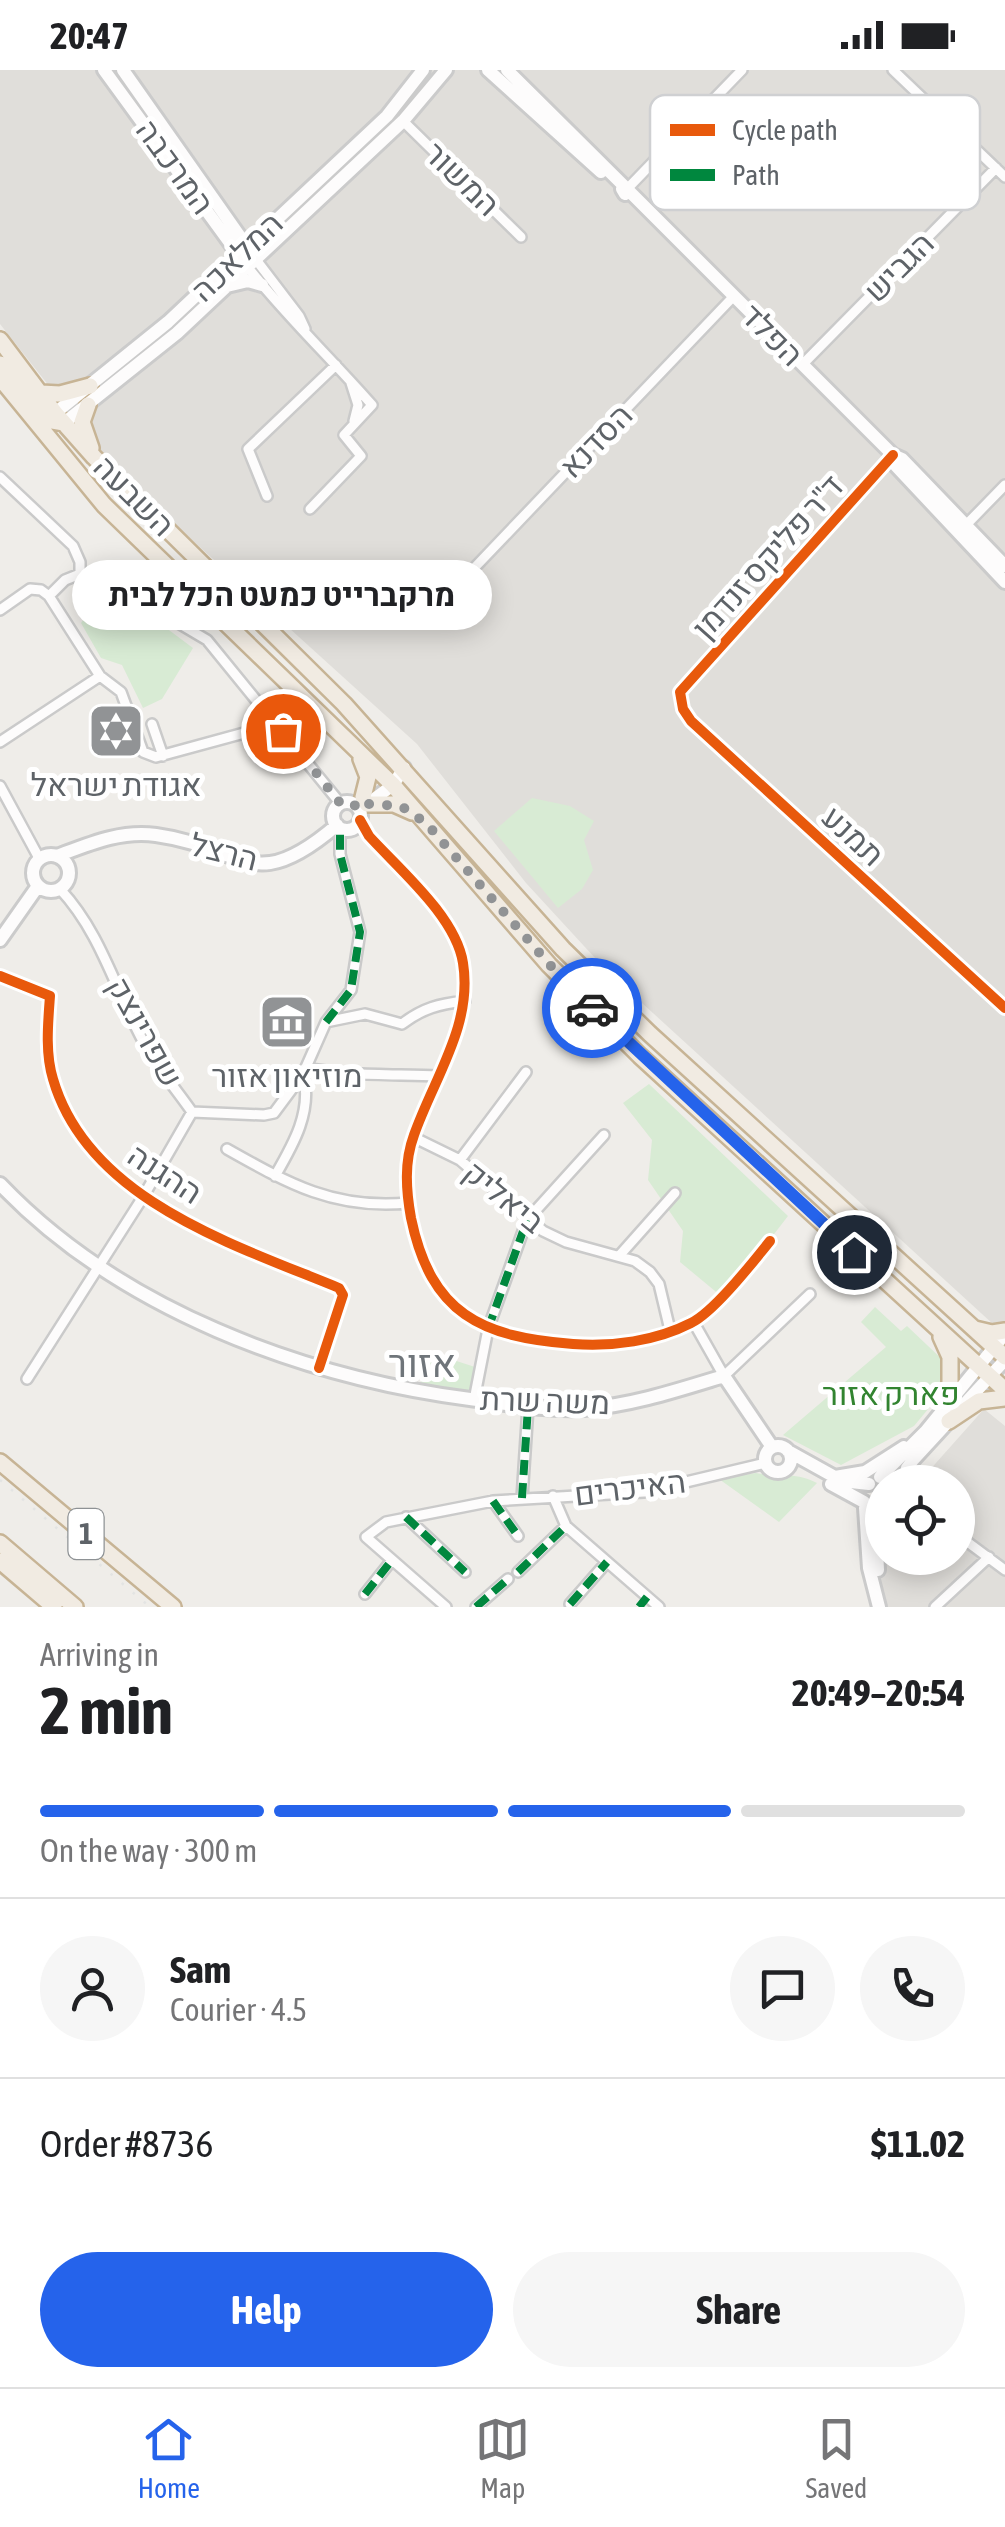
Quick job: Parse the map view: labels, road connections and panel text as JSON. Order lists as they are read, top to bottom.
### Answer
{
  "streets": {
    "highway": ["השבעה", "1"],
    "street": [
      "המרכבה",
      "המשור",
      "המלאכה",
      "הגביש",
      "הפלד",
      "הסדנא",
      "ד''ר פליקס זנדמן",
      "תמנע",
      "הרצל",
      "שפרינצק",
      "ההגנה",
      "ביאליק",
      "משה שרת",
      "האיכרים"
    ]
  },
  "crossings": [
    ["המרכבה", "המלאכה"],
    ["המשור", "המלאכה"],
    ["המלאכה", "השבעה"],
    ["הגביש", "הפלד"],
    ["הפלד", "הסדנא"],
    ["הפלד", "ד''ר פליקס זנדמן"],
    ["השבעה", "הרצל"],
    ["ד''ר פליקס זנדמן", "תמנע"],
    ["הרצל", "שפרינצק"],
    ["שפרינצק", "ההגנה"],
    ["שפרינצק", "משה שרת"],
    ["ההגנה", "משה שרת"]
  ],
  "districts": ["אזור"],
  "parks": ["פארק אזור"],
  "places": {
    "synagogue": ["אגודת ישראל"],
    "other": ["מרקברייט כמעט הכל לבית"],
    "museum": ["מוזיאון אזור"]
  },
  "legend": ["Cycle path", "Path"],
  "page": {
    "status": "20:47",
    "bubble": "מרקברייט כמעט הכל לבית",
    "heading": ["2 min", "Arriving in", "20:49–20:54"],
    "panel": [
      "Sam",
      "Courier · 4.5",
      "Order #8736",
      "$11.02"
    ],
    "bar": "On the way · 300 m",
    "buttons": ["Help", "Share"],
    "tabs": ["Home", "Map", "Saved"]
  }
}
